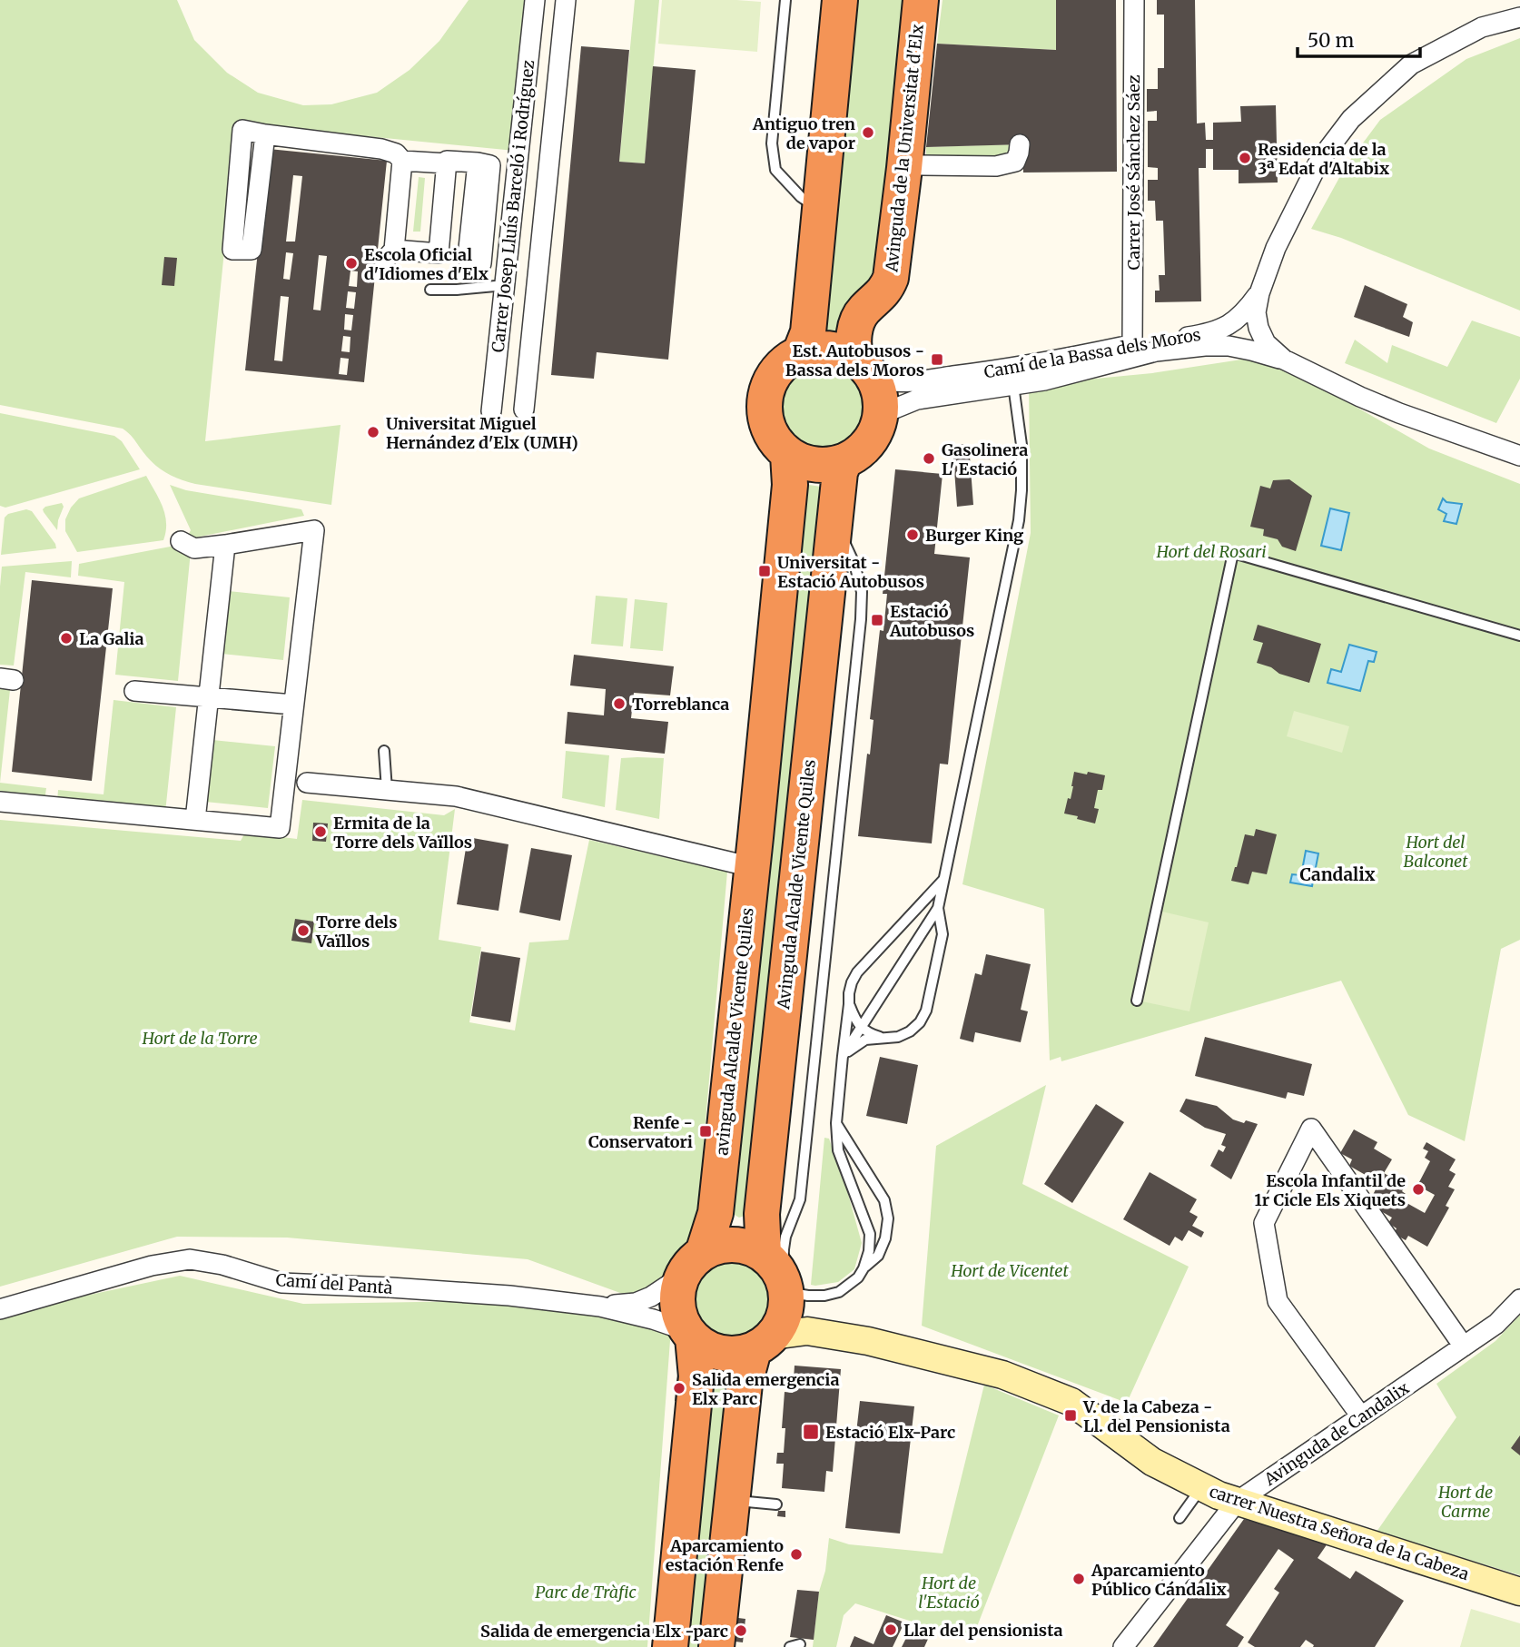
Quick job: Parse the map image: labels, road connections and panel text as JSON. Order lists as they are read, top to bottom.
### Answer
{
  "streets": {
    "highway": ["Avinguda de la Universitat d'Elx", "Avinguda Alcalde Vicente Quiles", "avinguda Alcalde Vicente Quiles"],
    "street": [
      "Carrer José Sánchez Sáez",
      "Carrer Josep Lluís Barceló i Rodríguez",
      "Camí de la Bassa dels Moros",
      "Camí del Pantà",
      "Avinguda de Candalix",
      "carrer Nuestra Señora de la Cabeza"
    ]
  },
  "crossings": [
    ["Avinguda de la Universitat d'Elx", "Camí de la Bassa dels Moros"],
    ["Carrer José Sánchez Sáez", "Camí de la Bassa dels Moros"],
    ["Avinguda Alcalde Vicente Quiles", "avinguda Alcalde Vicente Quiles"],
    ["Avinguda Alcalde Vicente Quiles", "Camí del Pantà"],
    ["Avinguda Alcalde Vicente Quiles", "carrer Nuestra Señora de la Cabeza"],
    ["avinguda Alcalde Vicente Quiles", "Camí del Pantà"],
    ["avinguda Alcalde Vicente Quiles", "carrer Nuestra Señora de la Cabeza"],
    ["Camí del Pantà", "carrer Nuestra Señora de la Cabeza"],
    ["Avinguda de Candalix", "carrer Nuestra Señora de la Cabeza"]
  ],
  "districts": ["Candalix"],
  "parks": [
    "Hort del Rosari",
    "Hort del Balconet",
    "Hort de la Torre",
    "Hort de Vicentet",
    "Hort de Carme",
    "Hort de l'Estació",
    "Parc de Tràfic"
  ],
  "places": {
    "other": [
      "Antiguo tren de vapor",
      "Residencia de la 3ª Edat d'Altabix",
      "Escola Oficial d'Idiomes d'Elx",
      "Universitat Miguel Hernández d'Elx (UMH)",
      "Gasolinera L' Estació",
      "Burger King",
      "La Galia",
      "Torreblanca",
      "Ermita de la Torre dels Vaïllos",
      "Torre dels Vaïllos",
      "Escola Infantil de 1r Cicle Els Xiquets",
      "Salida emergencia Elx Parc",
      "Aparcamiento estación Renfe",
      "Aparcamiento Público Cándalix",
      "Llar del pensionista",
      "Salida de emergencia Elx -parc"
    ],
    "transit": [
      "Est. Autobusos - Bassa dels Moros",
      "Universitat - Estació Autobusos",
      "Estació Autobusos",
      "Renfe - Conservatori",
      "V. de la Cabeza - Ll. del Pensionista",
      "Estació Elx-Parc"
    ]
  },
  "scale_bar": "50 m"
}
